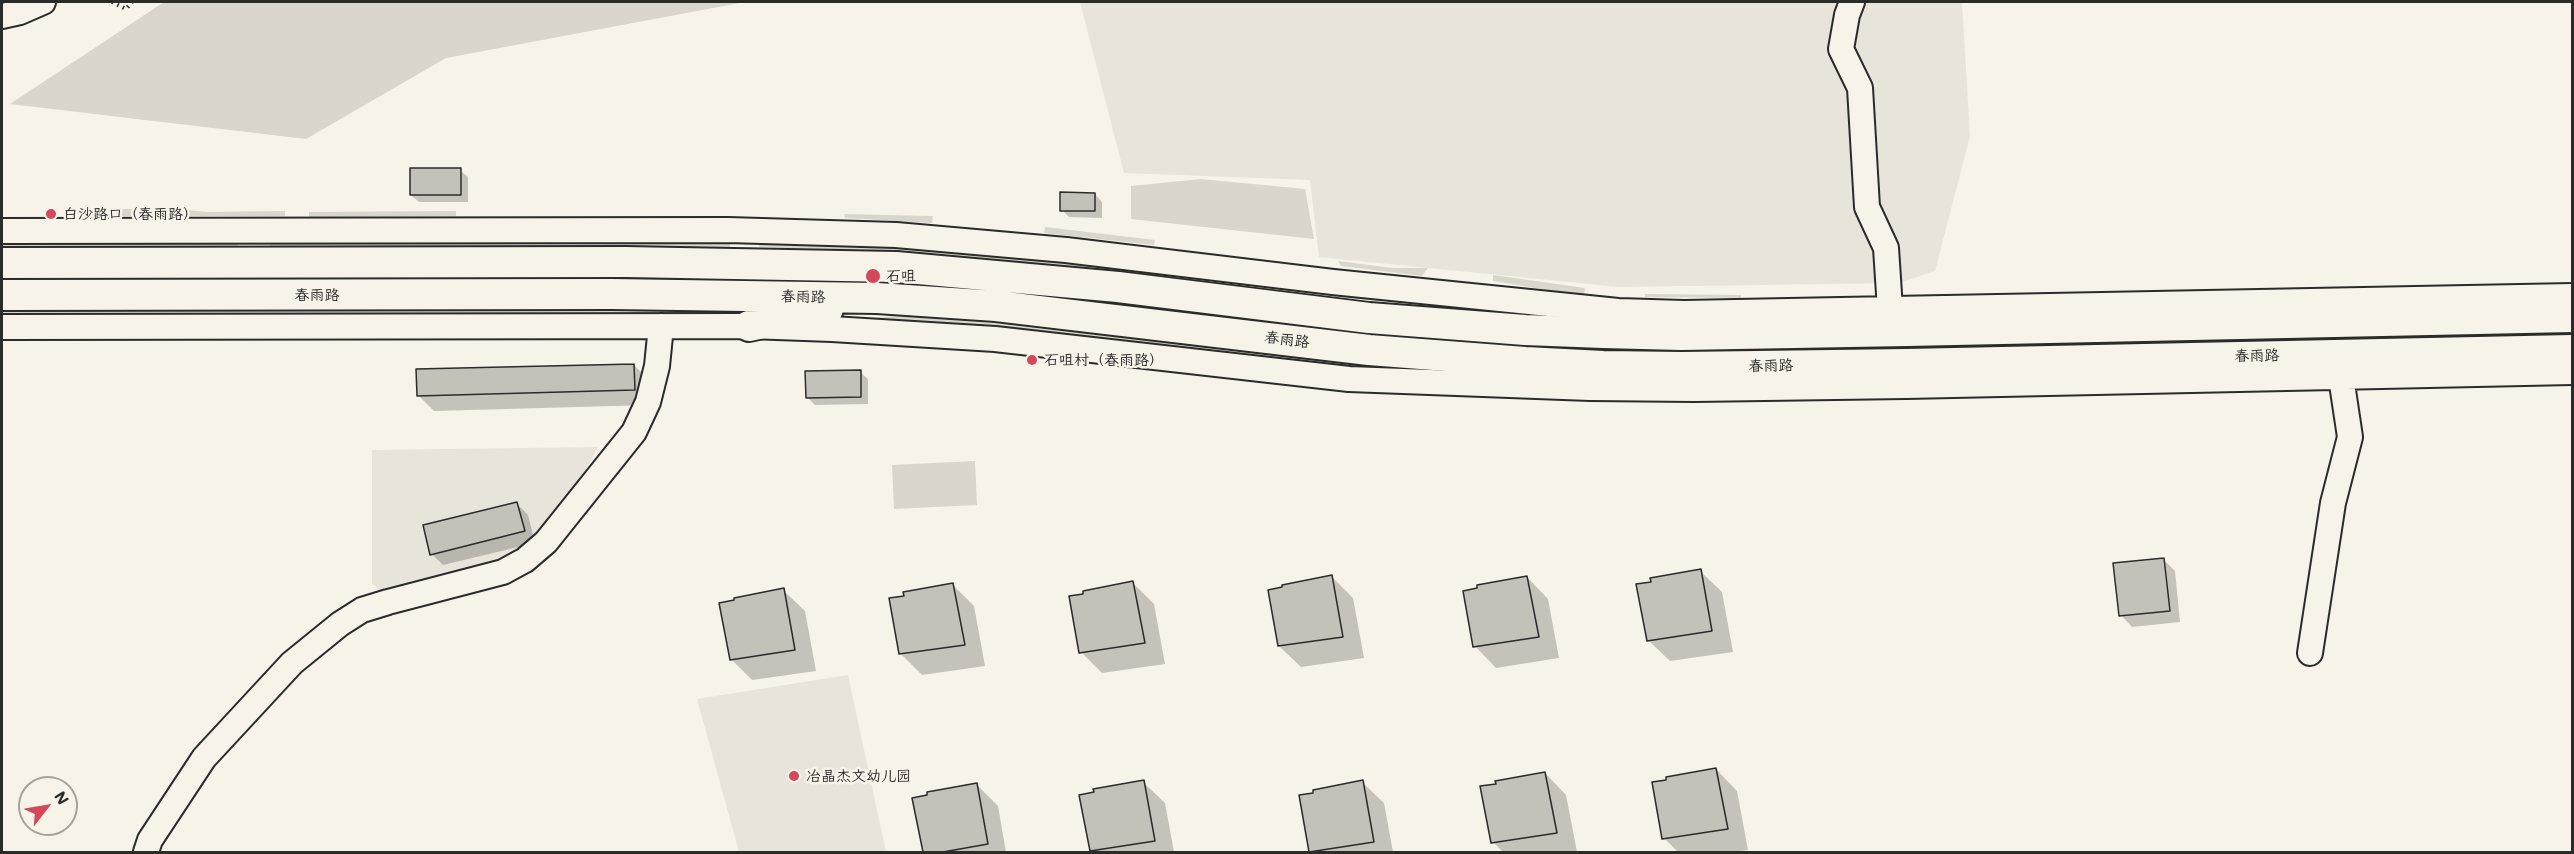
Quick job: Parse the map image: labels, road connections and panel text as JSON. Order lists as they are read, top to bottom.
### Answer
{
  "streets": {
    "main road": ["春雨路"]
  },
  "places": [
    "白沙路口（春雨路）",
    "石咀",
    "石咀村（春雨路）",
    "冶晶杰文幼儿园"
  ],
  "north": "top right"
}
